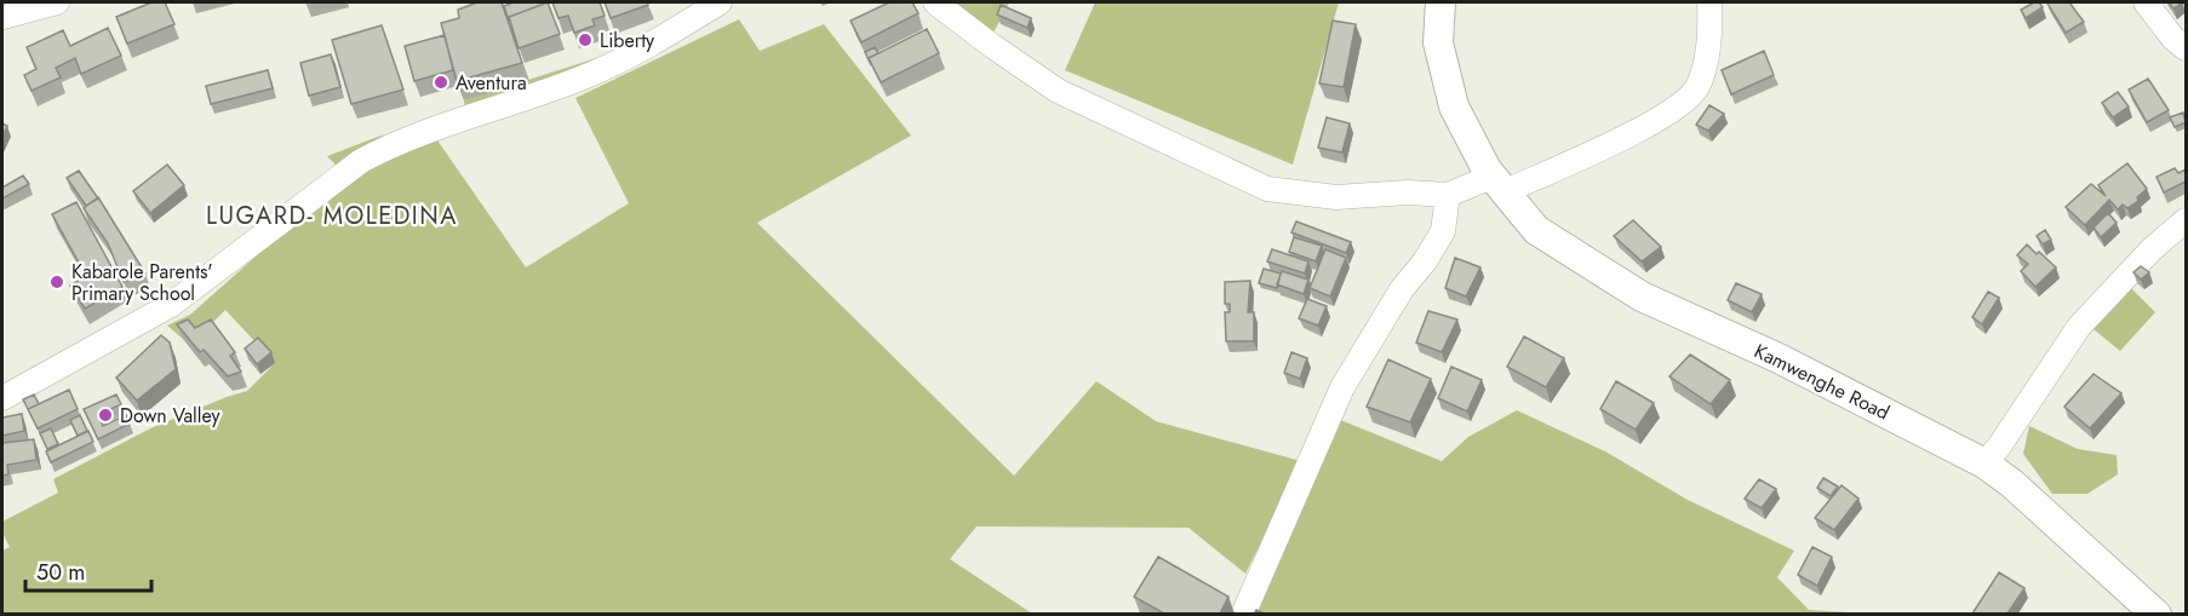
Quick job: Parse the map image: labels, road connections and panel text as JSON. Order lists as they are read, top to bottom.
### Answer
{
  "streets": {
    "main road": ["Kamwenghe Road"]
  },
  "districts": ["LUGARD- MOLEDINA"],
  "places": [
    "Liberty",
    "Aventura",
    "Kabarole Parents' Primary School",
    "Down Valley"
  ],
  "scale_bar": "50 m"
}
